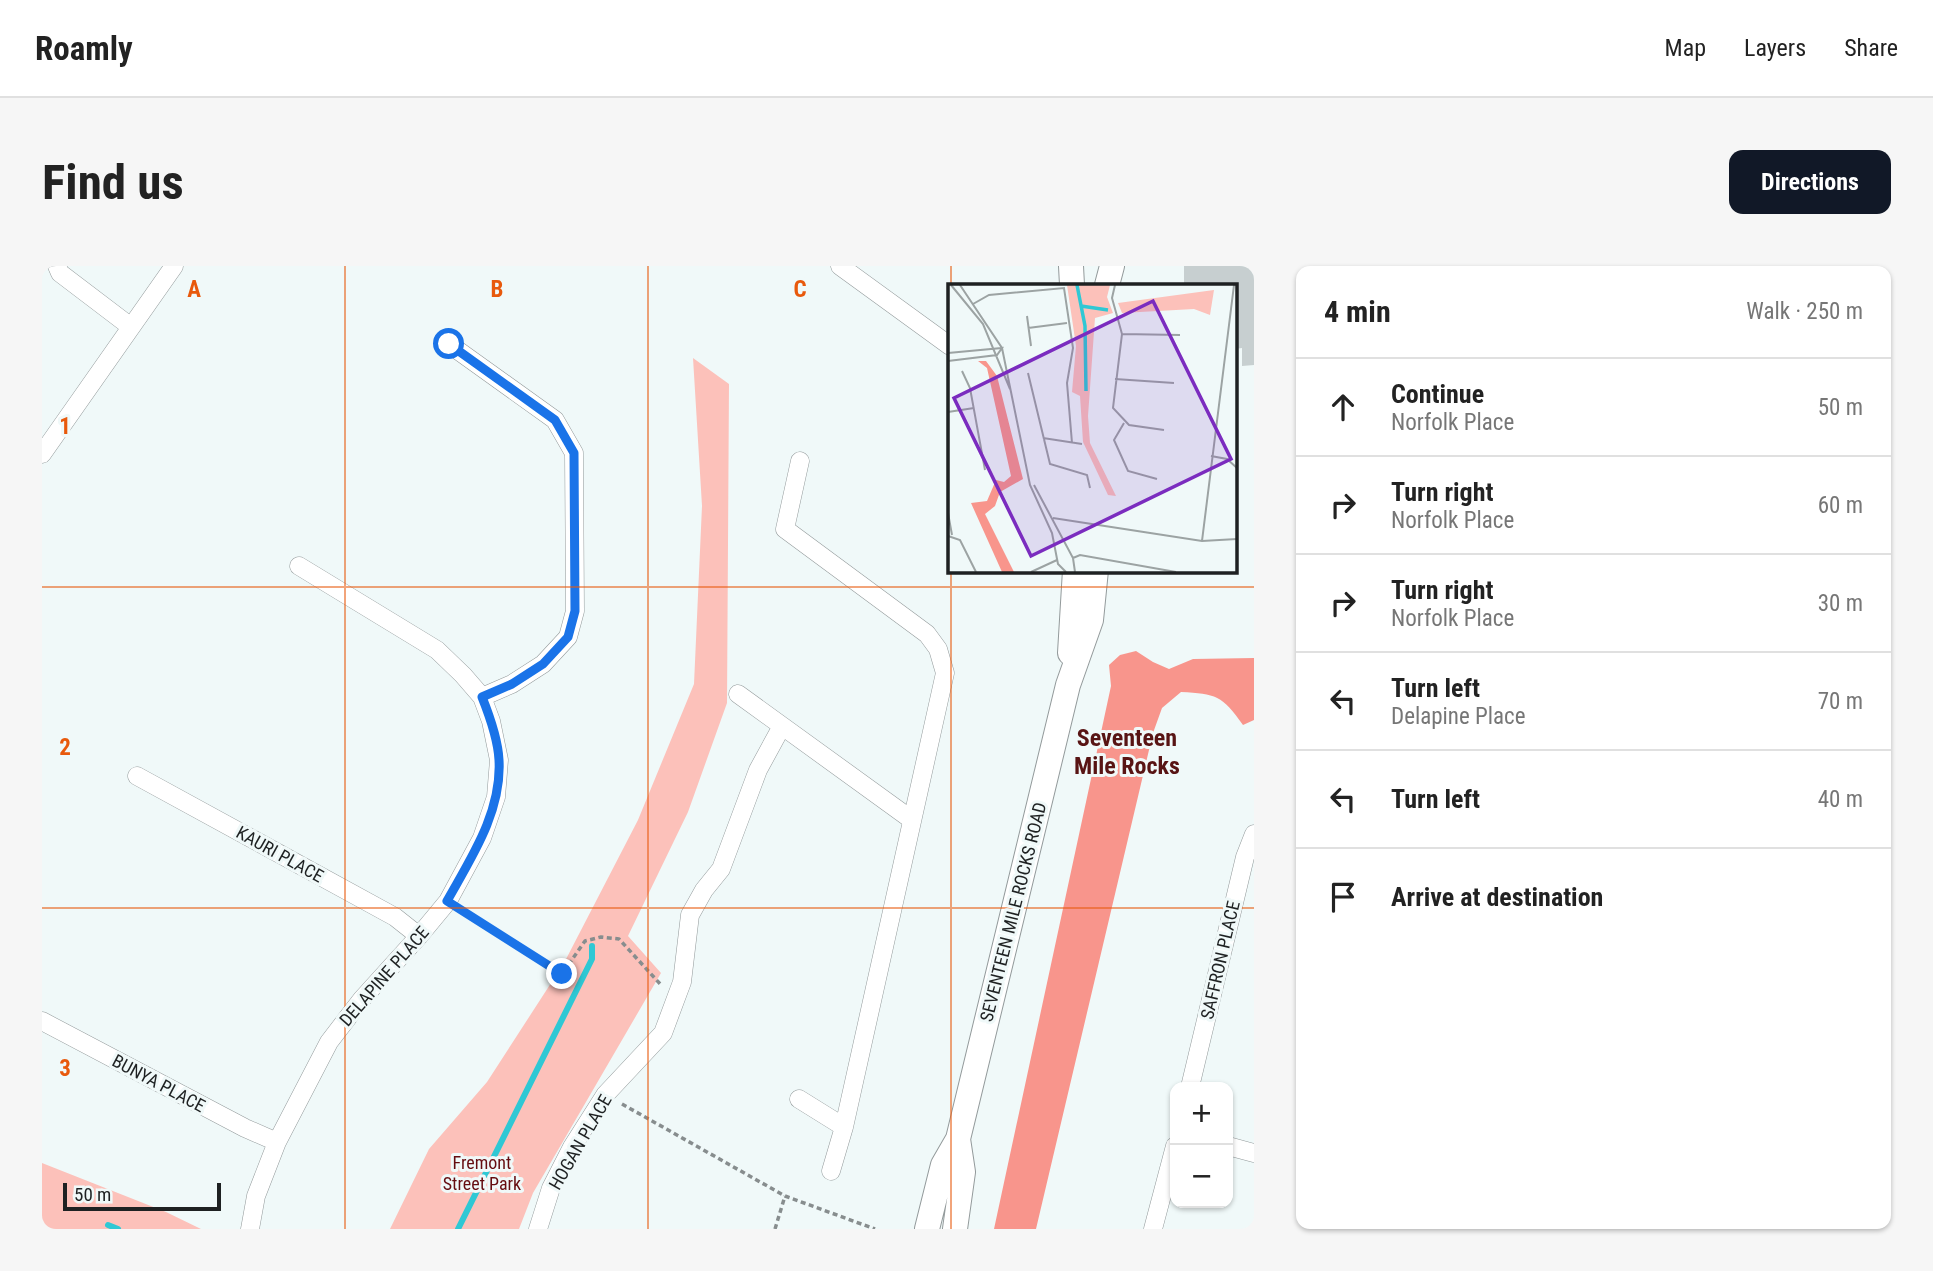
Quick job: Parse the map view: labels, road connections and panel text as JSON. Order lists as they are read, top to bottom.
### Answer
{
  "streets": {
    "main road": ["SEVENTEEN MILE ROCKS ROAD"],
    "street": [
      "KAURI PLACE",
      "SAFFRON PLACE",
      "DELAPINE PLACE",
      "BUNYA PLACE",
      "HOGAN PLACE"
    ]
  },
  "crossings": [
    ["KAURI PLACE", "DELAPINE PLACE"],
    ["DELAPINE PLACE", "BUNYA PLACE"]
  ],
  "districts": ["Seventeen Mile Rocks"],
  "parks": ["Fremont Street Park"],
  "scale_bar": "50 m",
  "page": {
    "header": "Roamly",
    "nav": ["Map", "Layers", "Share"],
    "buttons": "Directions",
    "title": "Find us",
    "heading": ["4 min", "Walk · 250 m"],
    "list": [
      ["Continue", "Norfolk Place", "50 m"],
      ["Turn right", "Norfolk Place", "60 m"],
      ["Turn right", "Norfolk Place", "30 m"],
      ["Turn left", "Delapine Place", "70 m"],
      ["Turn left", "40 m"],
      "Arrive at destination"
    ],
    "map_buttons": ["+", "−"],
    "scale": "50 m"
  },
  "grid": {
    "columns": ["A", "B", "C"],
    "rows": ["1", "2", "3"]
  }
}
